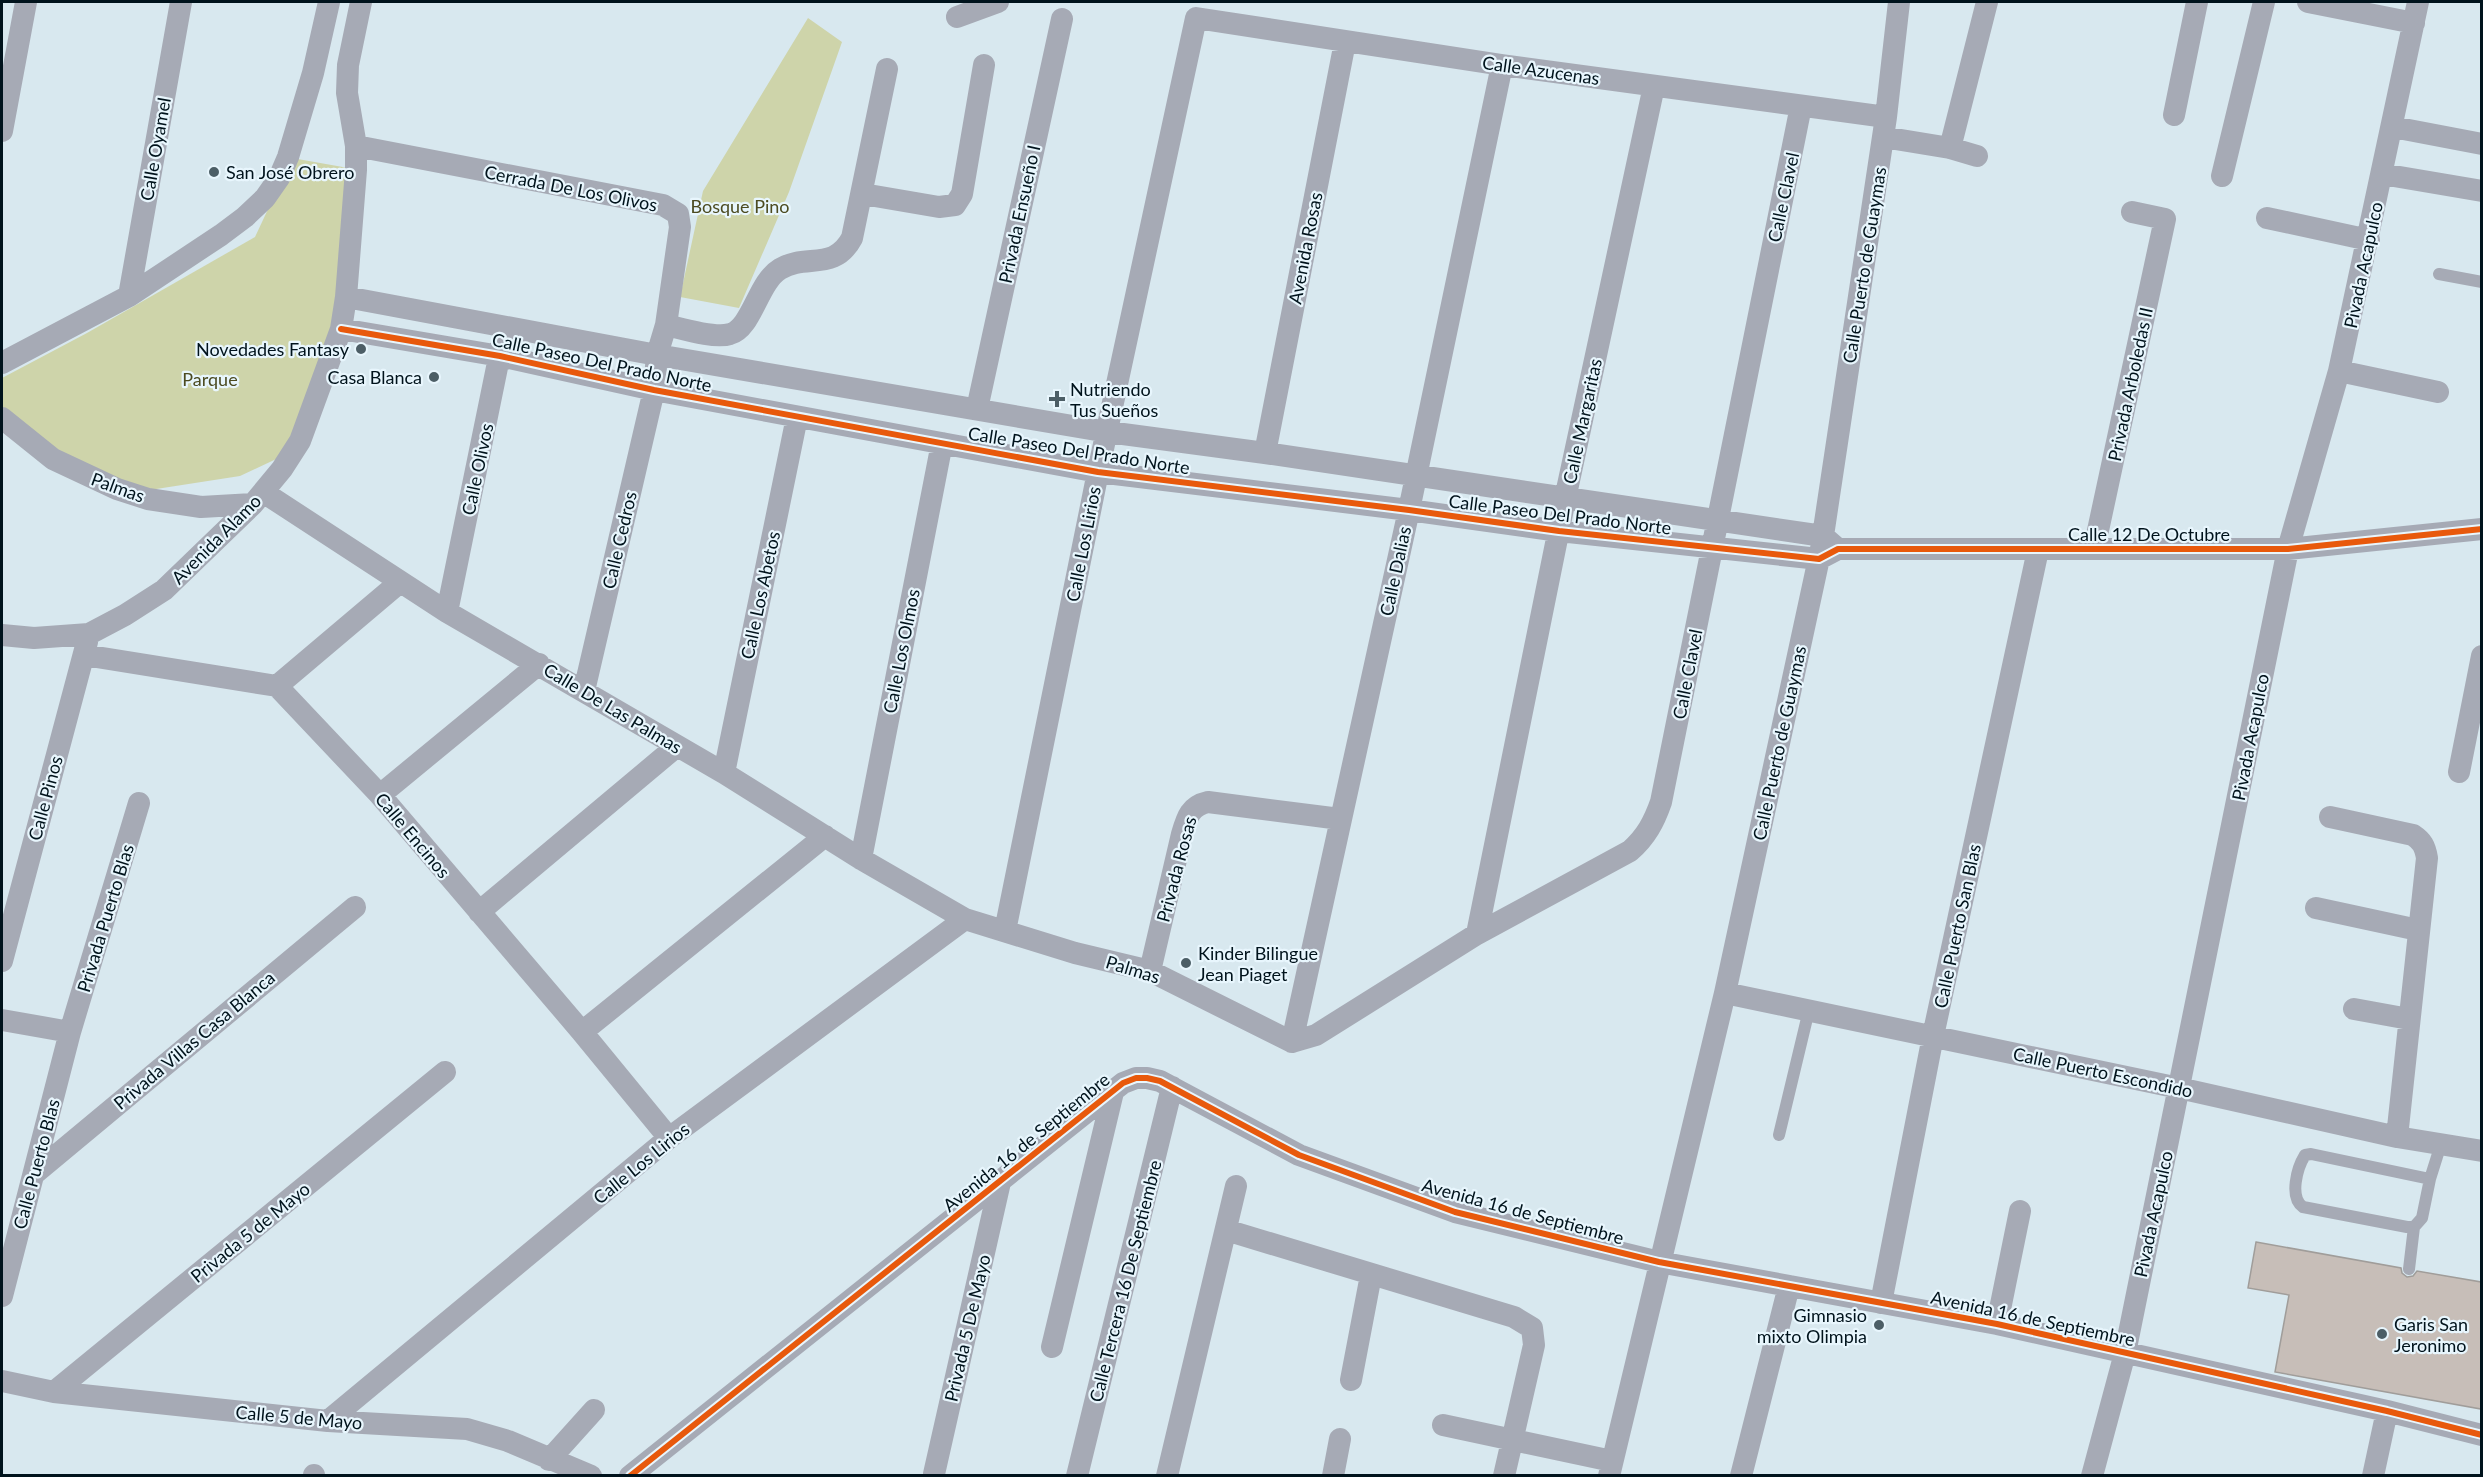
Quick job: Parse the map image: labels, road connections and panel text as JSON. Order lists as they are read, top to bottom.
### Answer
{
  "streets": {
    "street": [
      "Calle Azucenas",
      "Calle Oyamel",
      "Cerrada De Los Olivos",
      "Calle Clavel",
      "Privada Ensueño I",
      "Avenida Rosas",
      "Calle Puerto de Guaymas",
      "Pivada Acapulco",
      "Calle Paseo Del Prado Norte",
      "Privada Arboledas II",
      "Calle Margaritas",
      "Calle Olivos",
      "Palmas",
      "Calle 12 De Octubre",
      "Avenida Alamo",
      "Calle Cedros",
      "Calle Los Lirios",
      "Calle Dalias",
      "Calle Los Abetos",
      "Calle Los Olmos",
      "Calle De Las Palmas",
      "Calle Pinos",
      "Calle Encinos",
      "Privada Rosas",
      "Privada Puerto Blas",
      "Calle Puerto San Blas",
      "Privada Villas Casa Blanca",
      "Calle Puerto Escondido",
      "Avenida 16 de Septiembre",
      "Calle Puerto Blas",
      "Privada 5 de Mayo",
      "Calle Tercera 16 De Septiembre",
      "Privada 5 De Mayo",
      "Calle 5 de Mayo"
    ]
  },
  "crossings": [
    ["Calle Azucenas", "Calle Clavel"],
    ["Calle Azucenas", "Avenida Rosas"],
    ["Calle Azucenas", "Calle Puerto de Guaymas"],
    ["Calle Azucenas", "Calle Margaritas"],
    ["Calle Azucenas", "Calle Los Lirios"],
    ["Calle Azucenas", "Calle Dalias"],
    ["Cerrada De Los Olivos", "Calle Paseo Del Prado Norte"],
    ["Cerrada De Los Olivos", "Avenida Alamo"],
    ["Cerrada De Los Olivos", "Calle Cedros"],
    ["Calle Clavel", "Calle Paseo Del Prado Norte"],
    ["Calle Clavel", "Calle Margaritas"],
    ["Calle Clavel", "Palmas"],
    ["Calle Clavel", "Calle Dalias"],
    ["Privada Ensueño I", "Calle Paseo Del Prado Norte"],
    ["Avenida Rosas", "Calle Paseo Del Prado Norte"],
    ["Calle Puerto de Guaymas", "Calle Paseo Del Prado Norte"],
    ["Calle Puerto de Guaymas", "Calle 12 De Octubre"],
    ["Calle Puerto de Guaymas", "Calle Puerto Escondido"],
    ["Calle Puerto de Guaymas", "Avenida 16 de Septiembre"],
    ["Pivada Acapulco", "Calle 12 De Octubre"],
    ["Pivada Acapulco", "Calle Puerto Escondido"],
    ["Pivada Acapulco", "Avenida 16 de Septiembre"],
    ["Calle Paseo Del Prado Norte", "Calle Margaritas"],
    ["Calle Paseo Del Prado Norte", "Calle Olivos"],
    ["Calle Paseo Del Prado Norte", "Calle 12 De Octubre"],
    ["Calle Paseo Del Prado Norte", "Avenida Alamo"],
    ["Calle Paseo Del Prado Norte", "Calle Cedros"],
    ["Calle Paseo Del Prado Norte", "Calle Los Lirios"],
    ["Calle Paseo Del Prado Norte", "Calle Dalias"],
    ["Calle Paseo Del Prado Norte", "Calle Los Abetos"],
    ["Calle Paseo Del Prado Norte", "Calle Los Olmos"],
    ["Privada Arboledas II", "Calle 12 De Octubre"],
    ["Calle Olivos", "Calle De Las Palmas"],
    ["Palmas", "Avenida Alamo"],
    ["Palmas", "Calle Los Lirios"],
    ["Palmas", "Calle Dalias"],
    ["Palmas", "Calle De Las Palmas"],
    ["Palmas", "Privada Rosas"],
    ["Calle 12 De Octubre", "Calle Puerto San Blas"],
    ["Avenida Alamo", "Calle De Las Palmas"],
    ["Avenida Alamo", "Calle Pinos"],
    ["Calle Cedros", "Calle De Las Palmas"],
    ["Calle Los Lirios", "Calle De Las Palmas"],
    ["Calle Los Lirios", "Calle Encinos"],
    ["Calle Los Lirios", "Calle 5 de Mayo"],
    ["Calle Dalias", "Privada Rosas"],
    ["Calle Los Abetos", "Calle De Las Palmas"],
    ["Calle Los Olmos", "Calle De Las Palmas"],
    ["Privada Puerto Blas", "Calle Puerto Blas"],
    ["Calle Puerto San Blas", "Calle Puerto Escondido"],
    ["Calle Puerto San Blas", "Avenida 16 de Septiembre"],
    ["Privada Villas Casa Blanca", "Calle Puerto Blas"],
    ["Avenida 16 de Septiembre", "Calle Tercera 16 De Septiembre"],
    ["Avenida 16 de Septiembre", "Privada 5 De Mayo"],
    ["Privada 5 de Mayo", "Calle 5 de Mayo"]
  ],
  "parks": ["Bosque Pino", "Parque"],
  "places": {
    "other": [
      "San José Obrero",
      "Novedades Fantasy",
      "Casa Blanca",
      "Kinder Bilingue Jean Piaget",
      "Gimnasio mixto Olimpia",
      "Garis San Jeronimo"
    ],
    "health": ["Nutriendo Tus Sueños"]
  }
}
